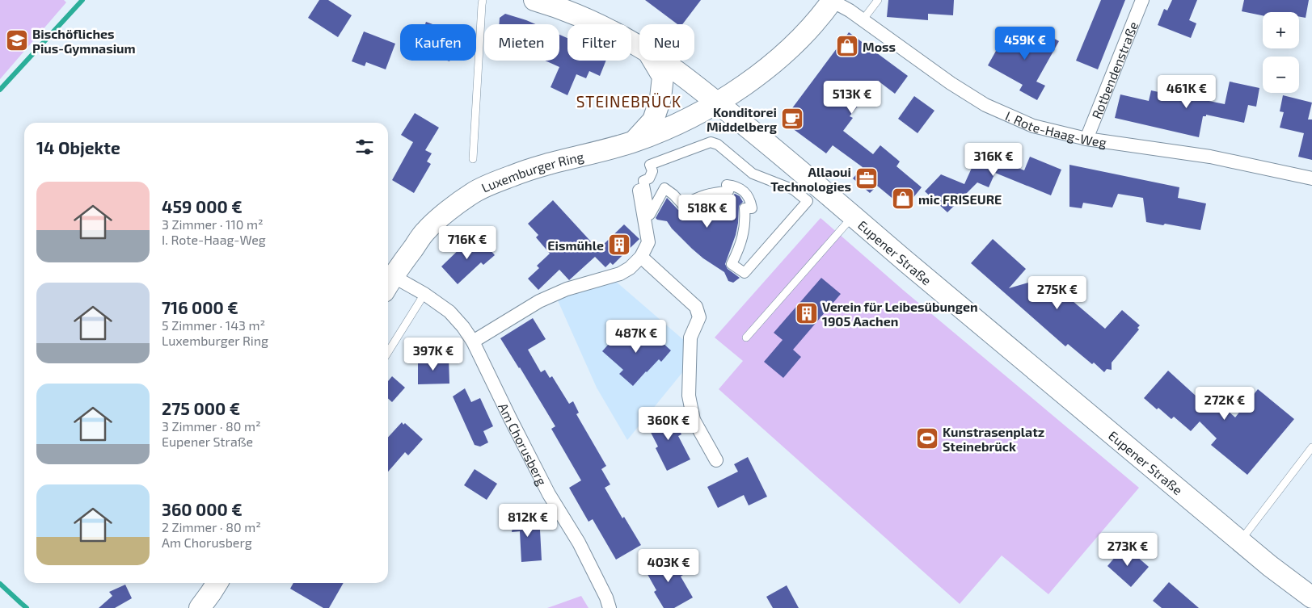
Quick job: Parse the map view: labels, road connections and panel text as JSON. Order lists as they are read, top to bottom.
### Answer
{
  "streets": {
    "main road": ["Luxemburger Ring", "Eupener Straße"],
    "street": ["Rotbendenstraße", "I. Rote-Haag-Weg", "Am Chorusberg"]
  },
  "crossings": [
    ["Rotbendenstraße", "I. Rote-Haag-Weg"],
    ["I. Rote-Haag-Weg", "Luxemburger Ring"],
    ["Luxemburger Ring", "Eupener Straße"],
    ["Luxemburger Ring", "Am Chorusberg"]
  ],
  "districts": ["STEINEBRÜCK"],
  "places": {
    "school or university": ["Bischöfliches Pius-Gymnasium"],
    "shop": ["Moss", "mic FRISEURE"],
    "cafe": ["Konditorei Middelberg"],
    "office": ["Allaoui Technologies"],
    "building": ["Eismühle", "Verein für Leibesübungen 1905 Aachen"],
    "sports": ["Kunstrasenplatz Steinebrück"]
  },
  "page": {
    "map_buttons": ["+", "−"],
    "chip": [
      "Kaufen",
      "Mieten",
      "Filter",
      "Neu"
    ],
    "price": [
      "459K €",
      "461K €",
      "513K €",
      "316K €",
      "518K €",
      "716K €",
      "275K €",
      "487K €",
      "397K €",
      "272K €",
      "360K €",
      "812K €",
      "273K €",
      "403K €"
    ],
    "heading": "14 Objekte",
    "list": [
      {
        "name": "459 000 €",
        "note": "3 Zimmer · 110 m² · I. Rote-Haag-Weg"
      },
      {
        "name": "716 000 €",
        "note": "5 Zimmer · 143 m² · Luxemburger Ring"
      },
      {
        "name": "275 000 €",
        "note": "3 Zimmer · 80 m² · Eupener Straße"
      },
      {
        "name": "360 000 €",
        "note": "2 Zimmer · 80 m² · Am Chorusberg"
      }
    ]
  }
}
